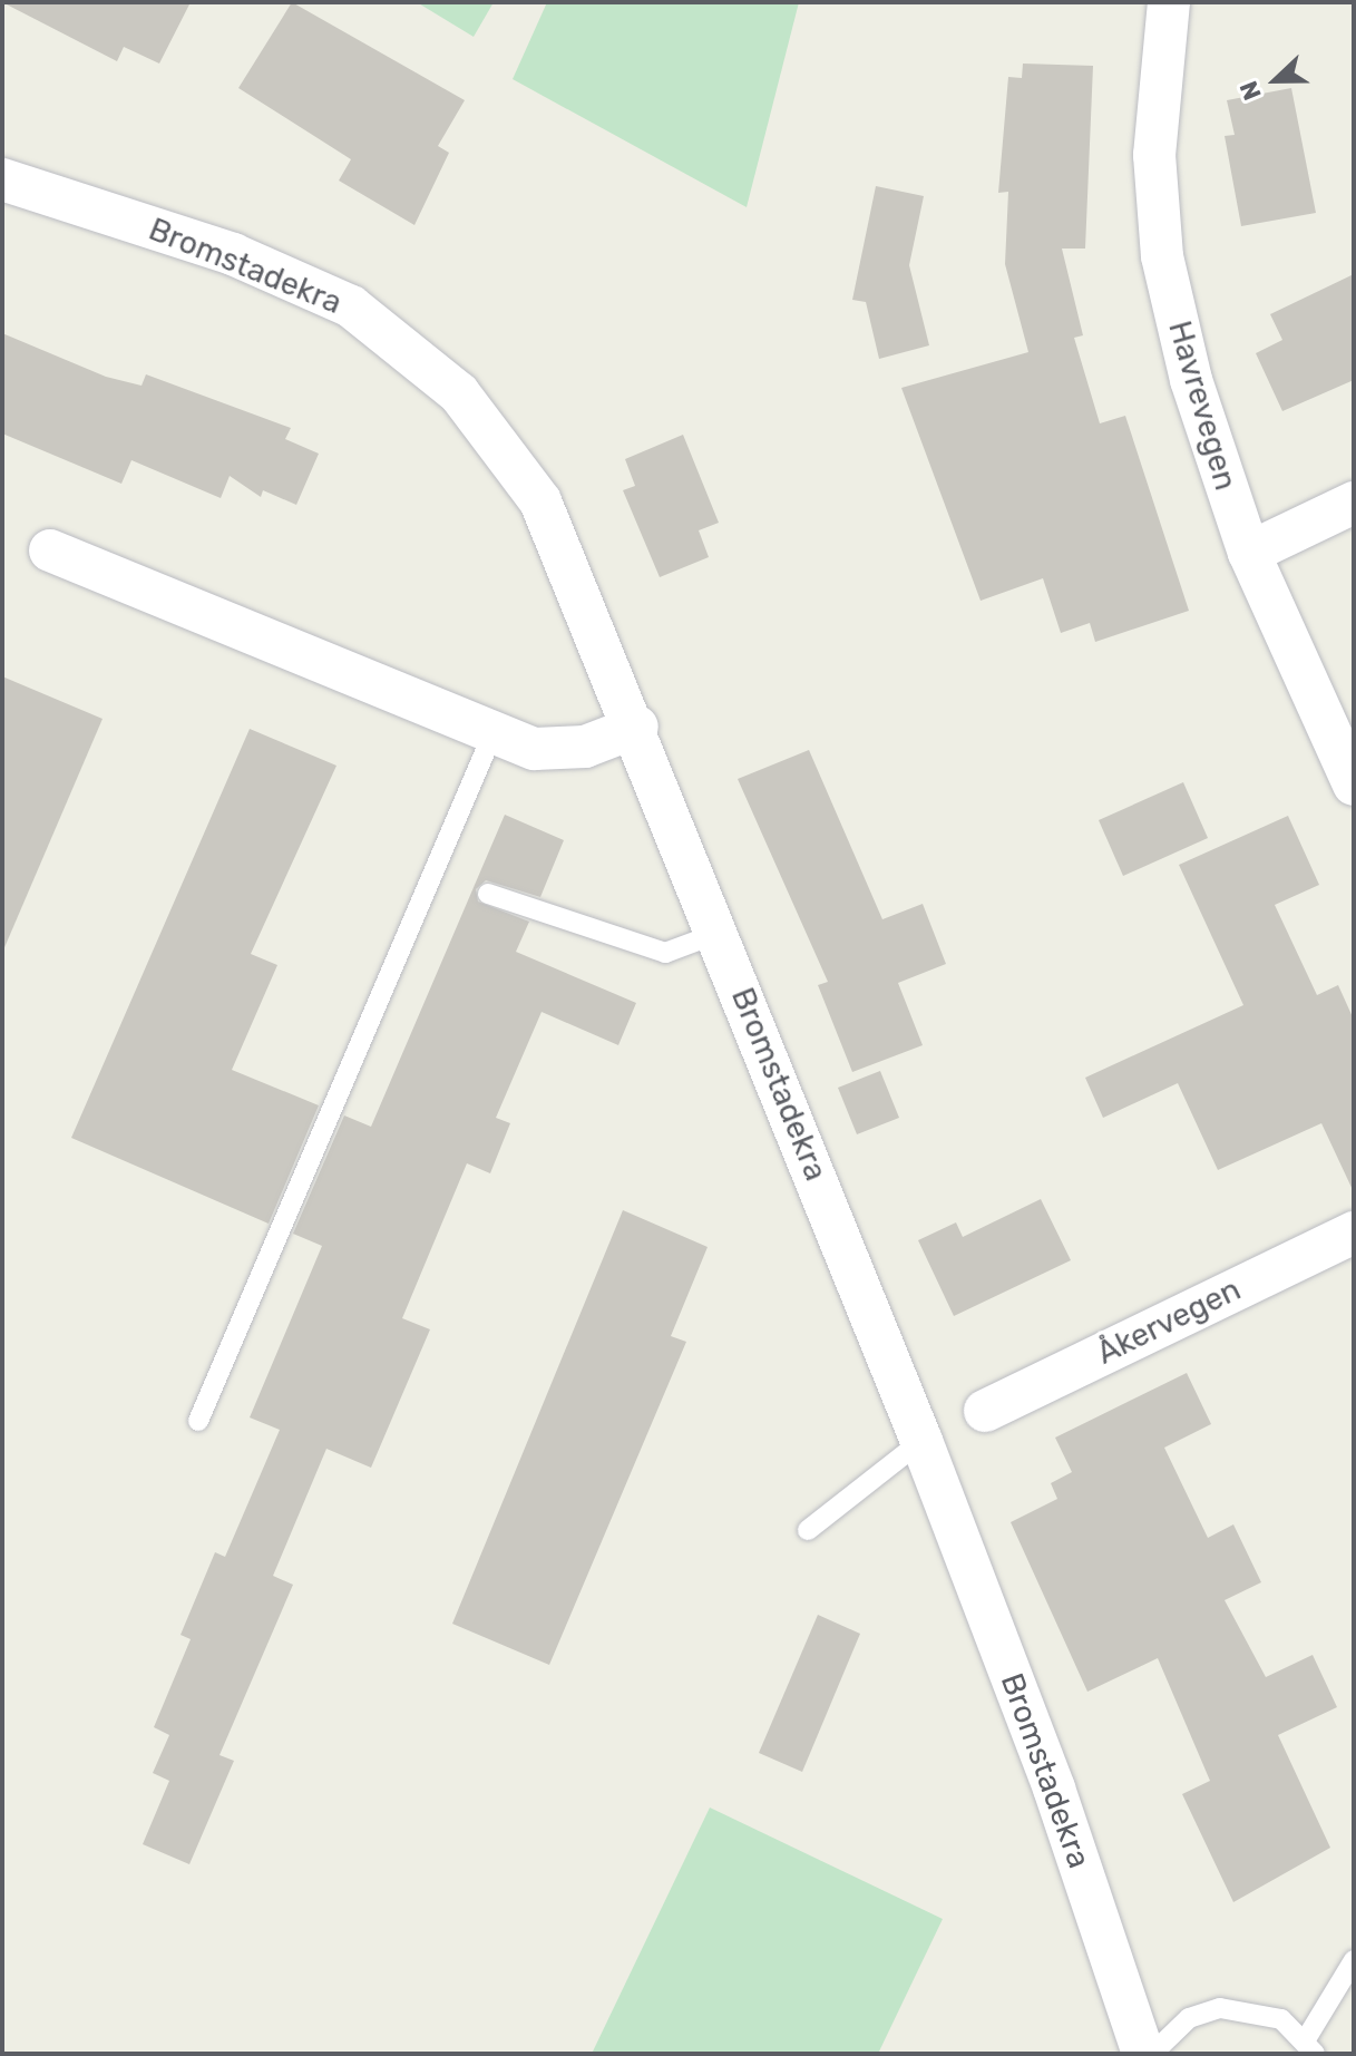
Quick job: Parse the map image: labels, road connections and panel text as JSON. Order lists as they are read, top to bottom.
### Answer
{
  "streets": {
    "street": ["Bromstadekra", "Havrevegen", "Åkervegen"]
  },
  "north": "left"
}
